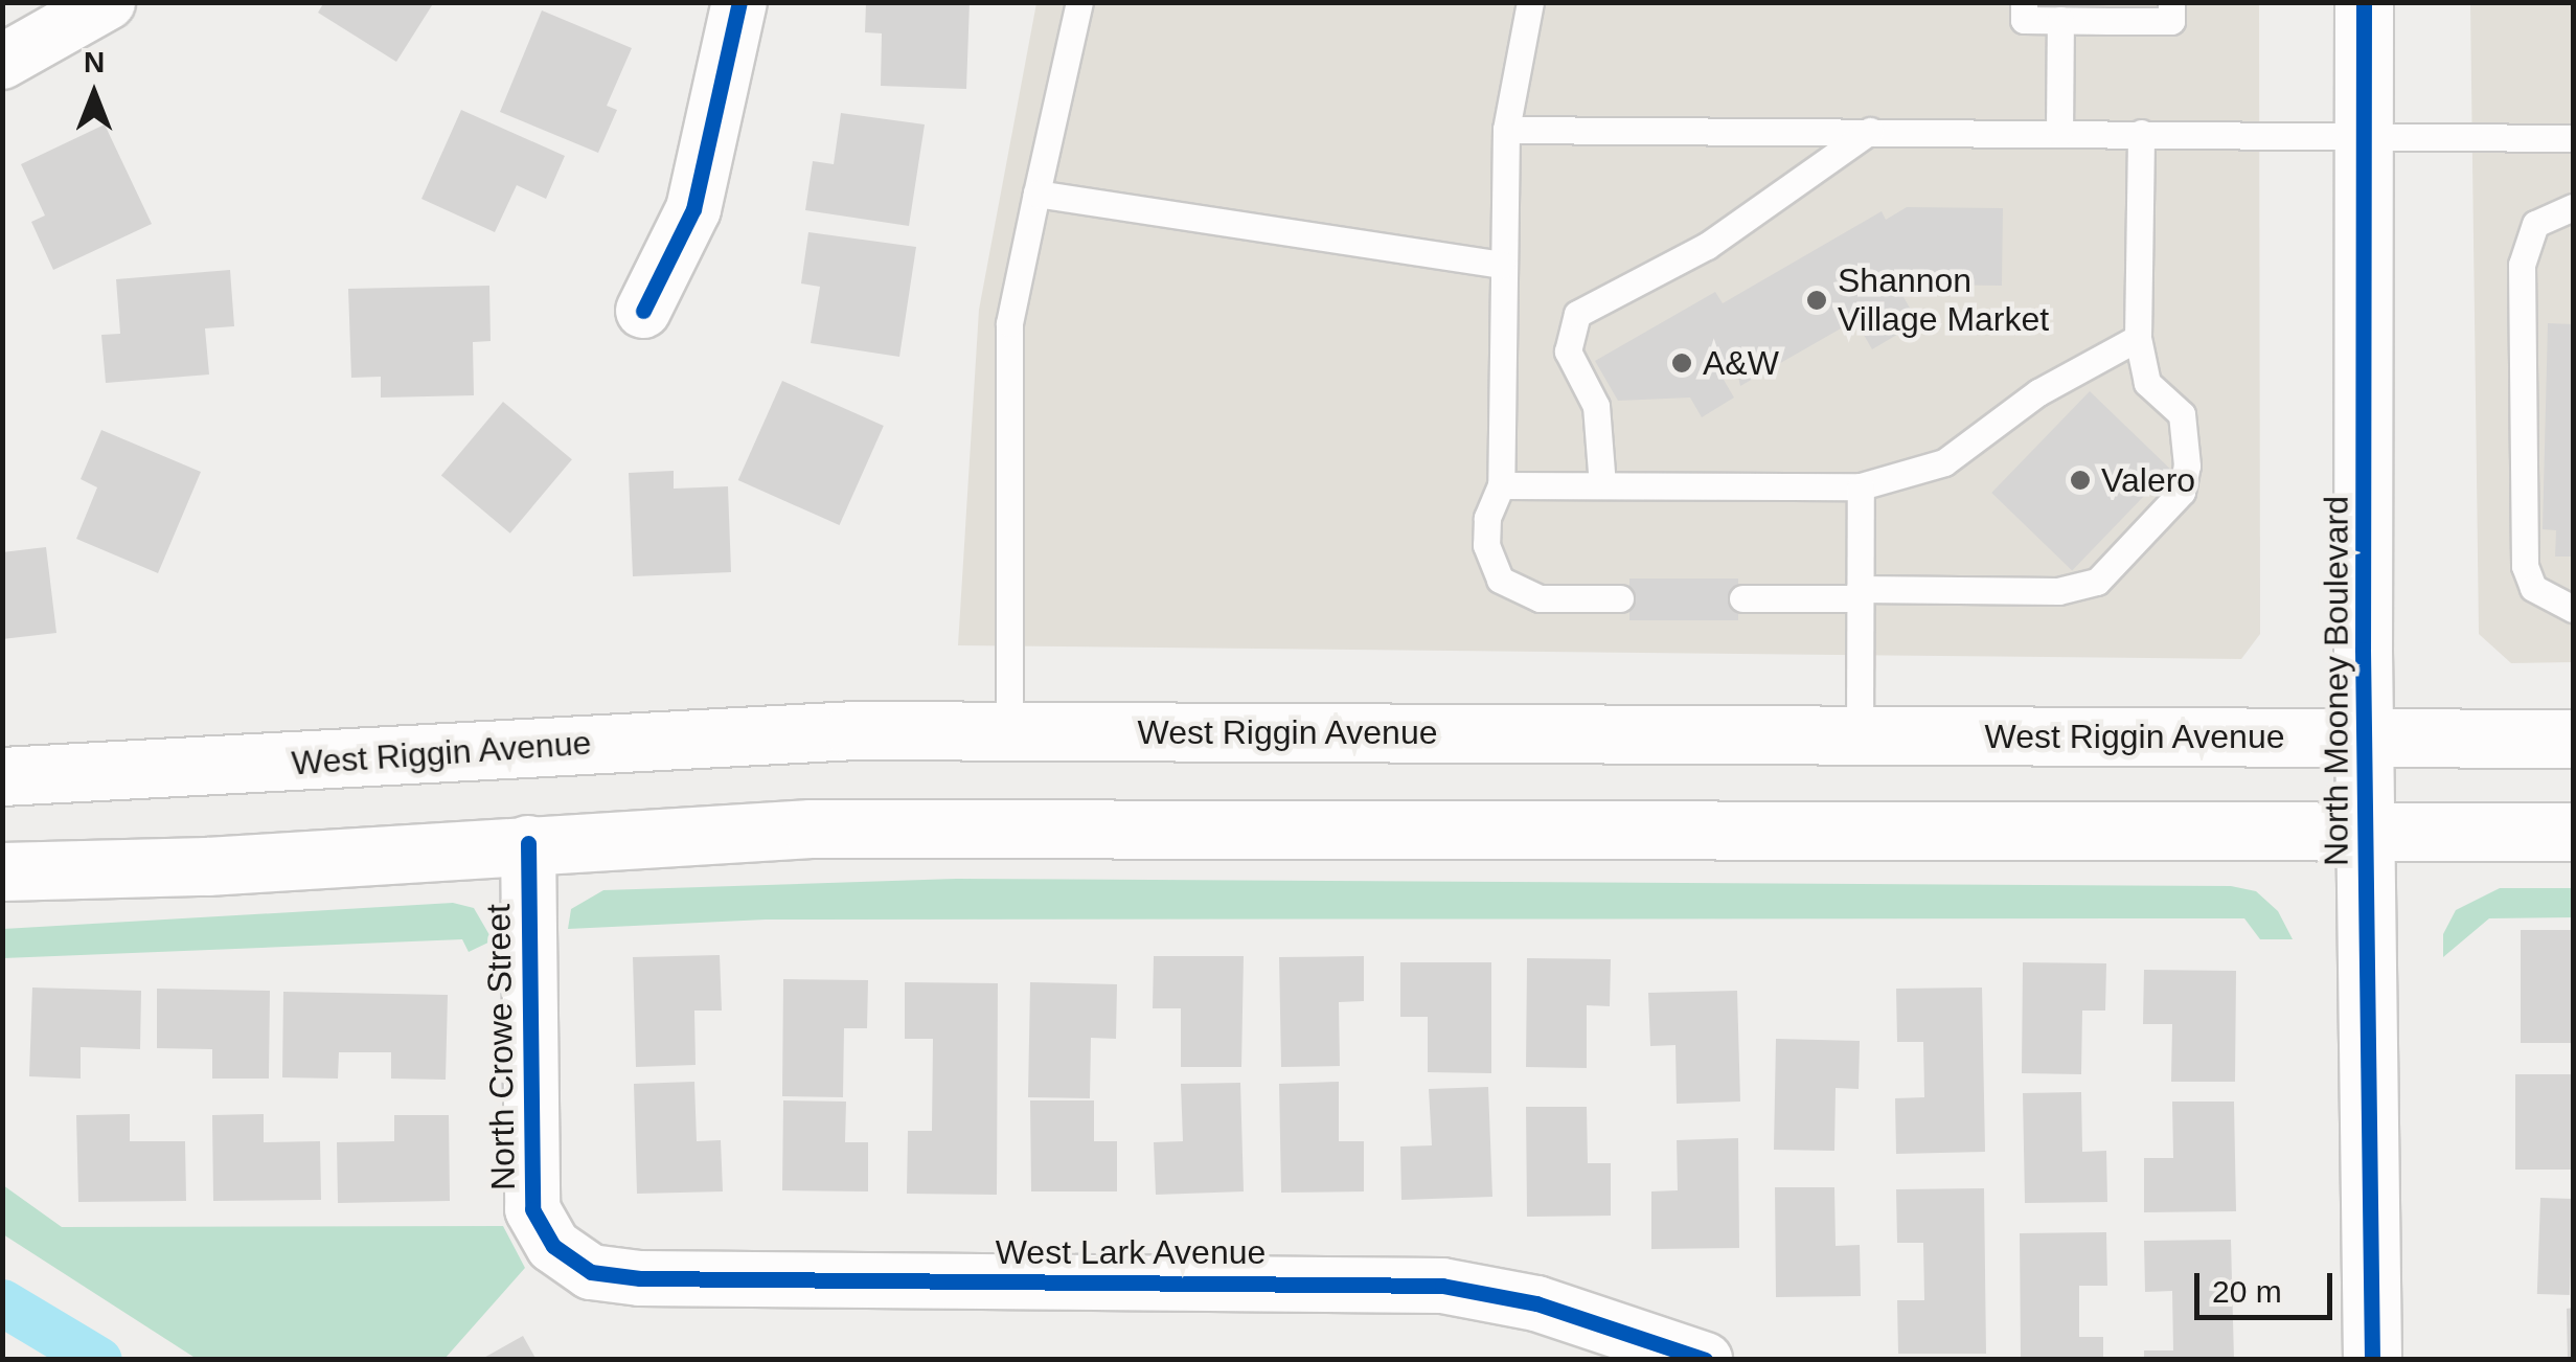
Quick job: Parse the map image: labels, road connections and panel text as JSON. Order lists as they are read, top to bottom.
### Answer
{
  "streets": {
    "main road": ["North Mooney Boulevard", "West Riggin Avenue"],
    "street": ["North Crowe Street", "West Lark Avenue"]
  },
  "crossings": [
    ["North Mooney Boulevard", "West Riggin Avenue"],
    ["North Crowe Street", "West Lark Avenue"]
  ],
  "places": ["Shannon Village Market", "A&W", "Valero"],
  "scale_bar": "20 m",
  "north": "top"
}
